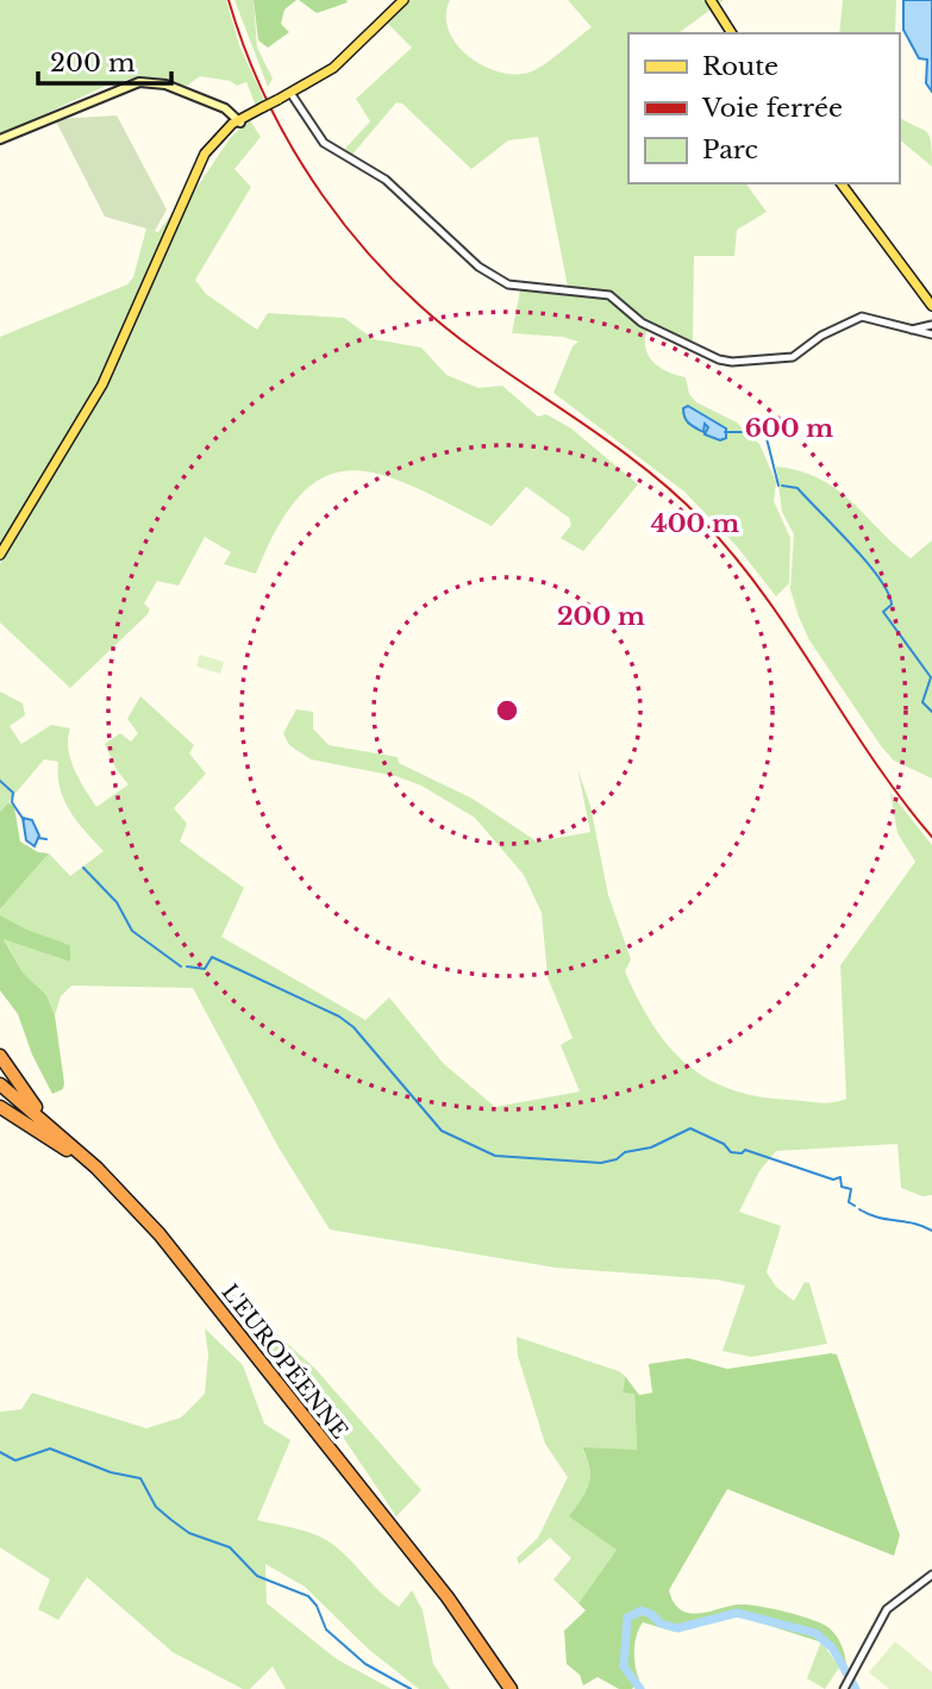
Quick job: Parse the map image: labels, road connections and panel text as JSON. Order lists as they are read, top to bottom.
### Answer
{
  "streets": {
    "highway": ["L'EUROPÉENNE"]
  },
  "legend": ["Route", "Voie ferrée", "Parc"],
  "scale_bar": "200 m",
  "rings": ["600 m", "400 m", "200 m"]
}
